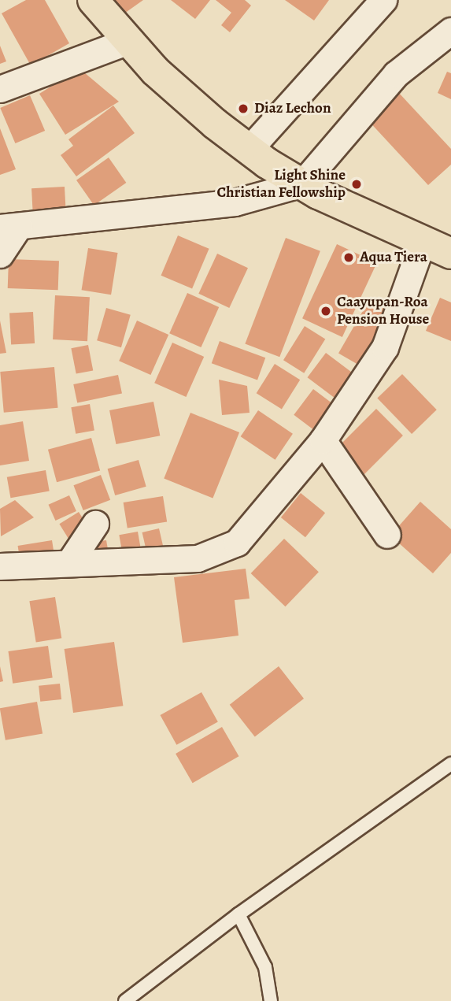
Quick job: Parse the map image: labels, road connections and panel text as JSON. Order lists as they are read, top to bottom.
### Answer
{
  "places": [
    "Diaz Lechon",
    "Light Shine Christian Fellowship",
    "Aqua Tiera",
    "Caayupan-Roa Pension House"
  ]
}
